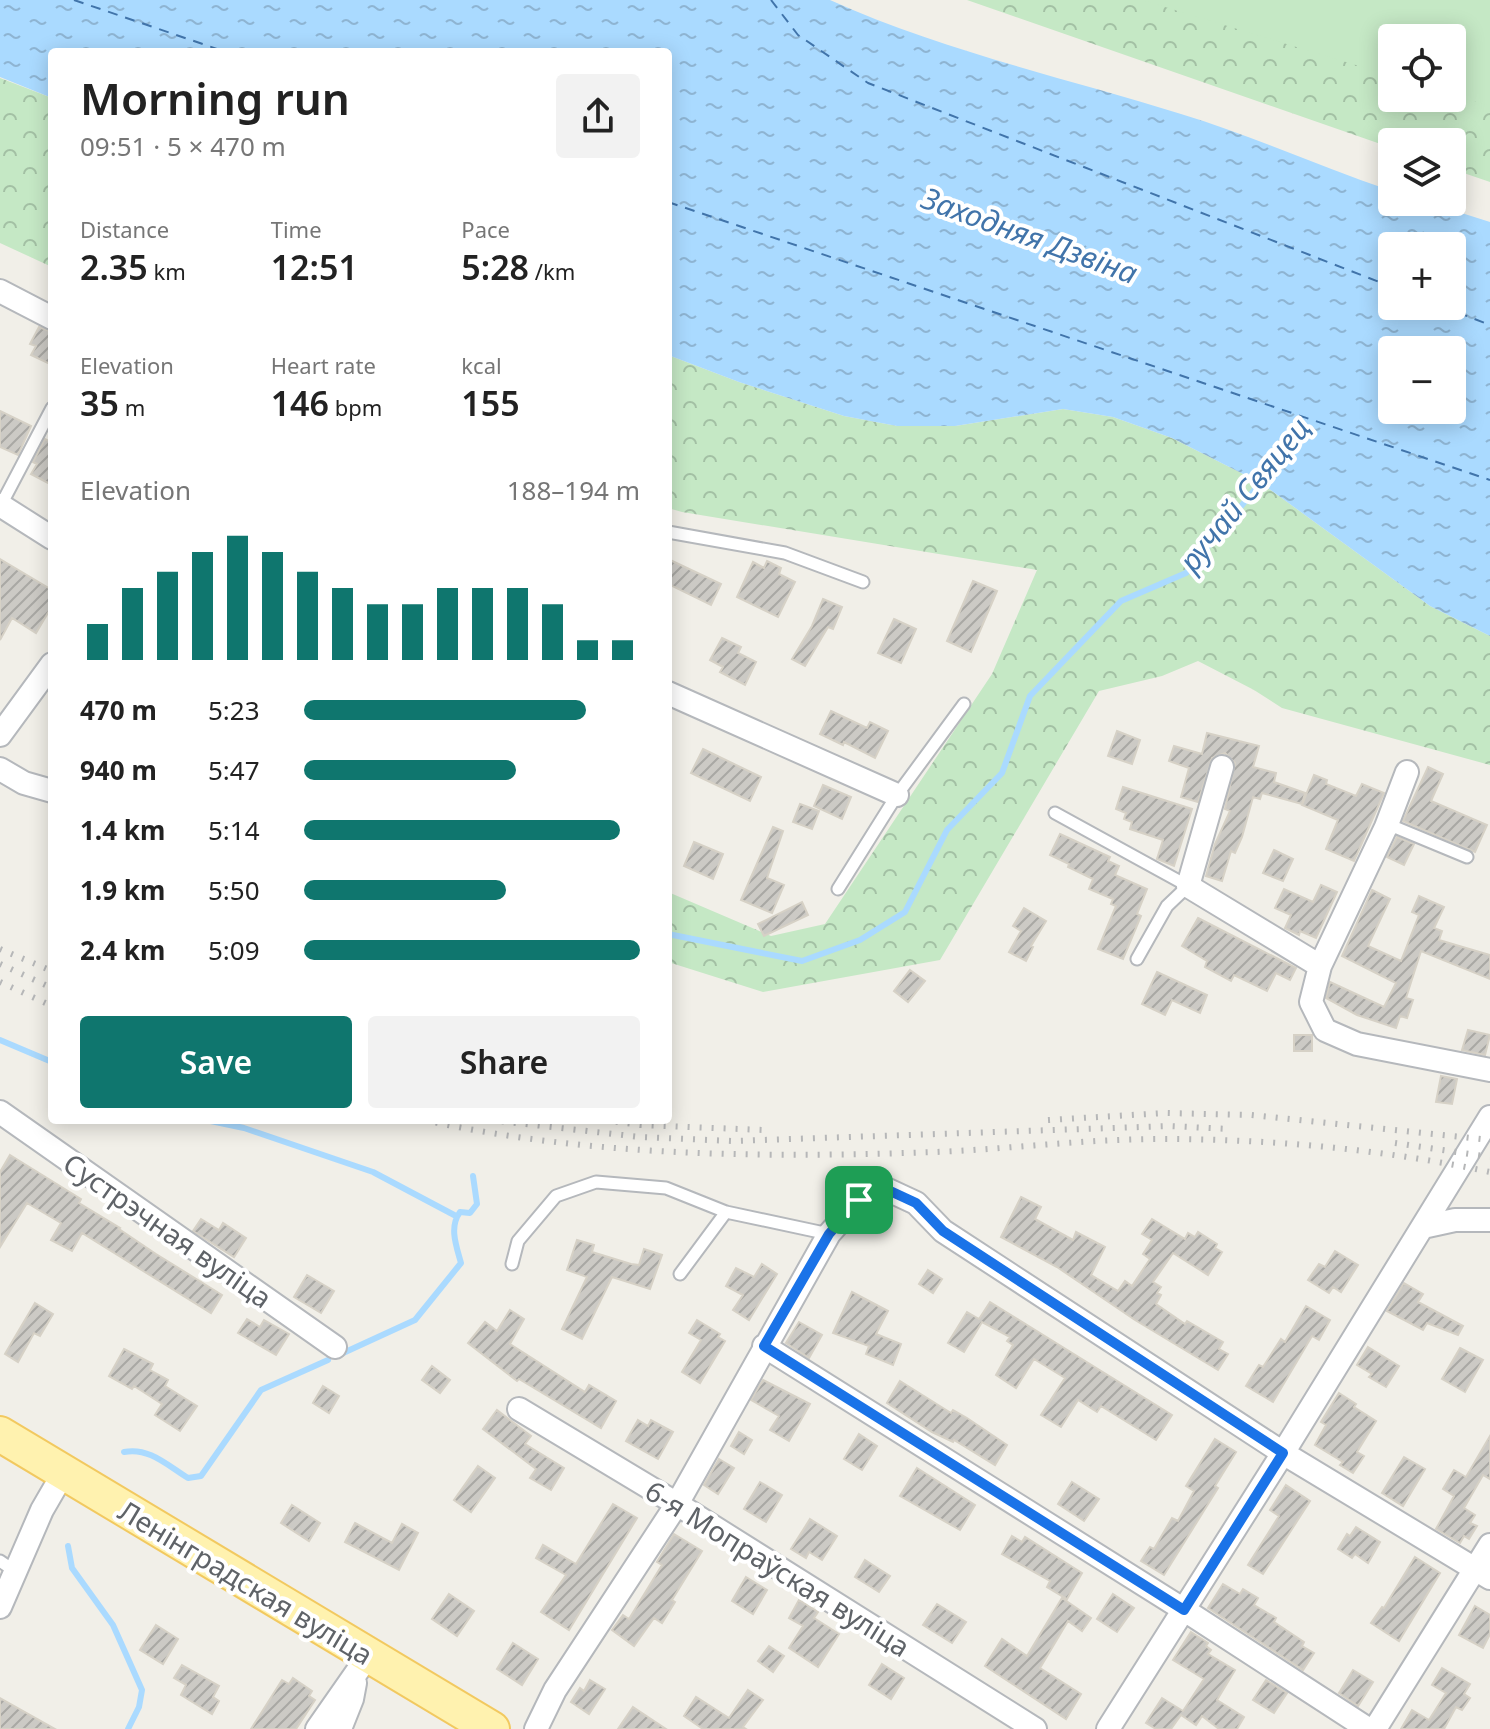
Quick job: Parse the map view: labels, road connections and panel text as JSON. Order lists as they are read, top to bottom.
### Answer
{
  "streets": {
    "main road": ["Ленінградская вуліца"],
    "street": ["Сустрэчная вуліца", "6-я Мопраўская вуліца"]
  },
  "water": ["Заходняя Дзвіна", "ручай Свяцец"],
  "page": {
    "map_buttons": ["+", "−"],
    "heading": ["Morning run", "09:51 · 5 × 470 m"],
    "stats": [
      ["Distance", "2.35 km"],
      ["Time", "12:51"],
      ["Pace", "5:28 /km"],
      ["Elevation", "35 m"],
      ["Heart rate", "146 bpm"],
      ["kcal", "155"]
    ],
    "chart": ["Elevation", "188–194 m"],
    "list": [
      {
        "name": "470 m",
        "note": "5:23"
      },
      {
        "name": "940 m",
        "note": "5:47"
      },
      {
        "name": "1.4 km",
        "note": "5:14"
      },
      {
        "name": "1.9 km",
        "note": "5:50"
      },
      {
        "name": "2.4 km",
        "note": "5:09"
      }
    ],
    "buttons": ["Save", "Share"]
  }
}
